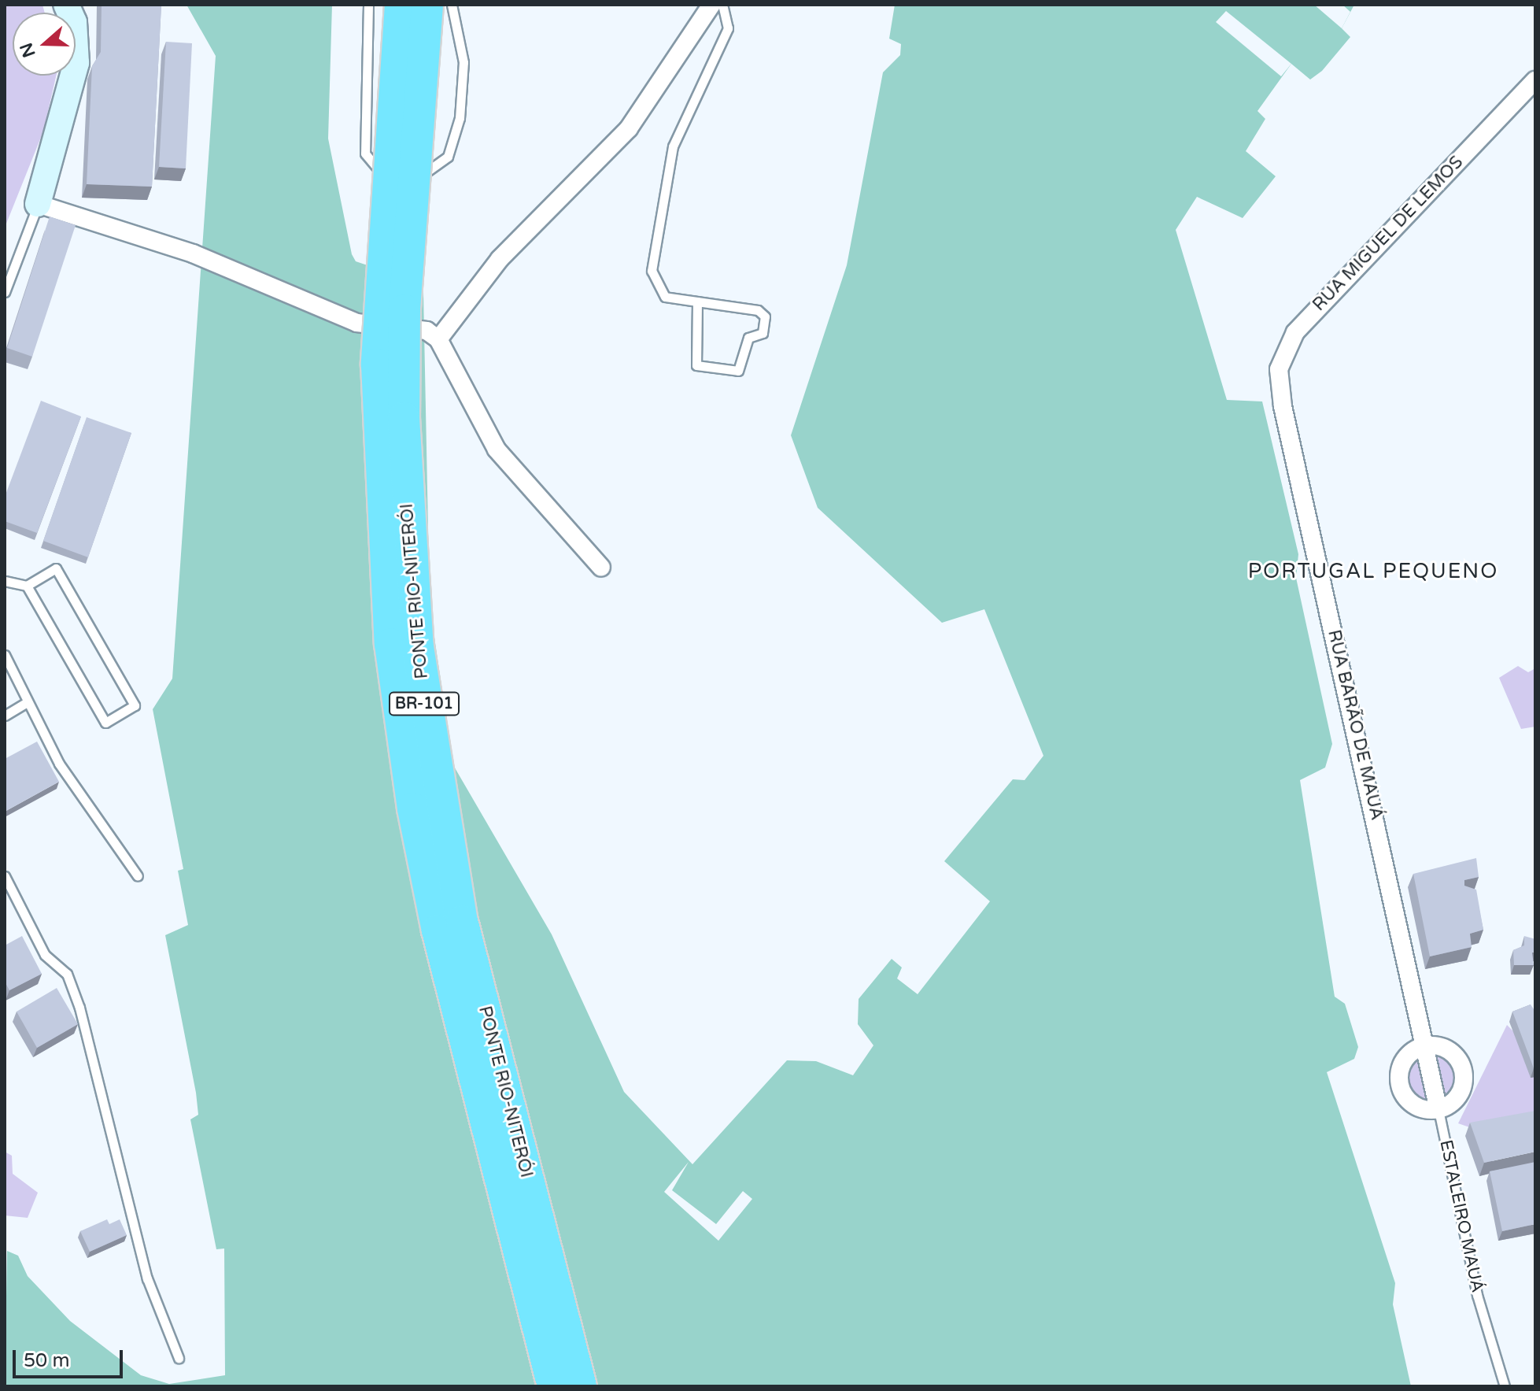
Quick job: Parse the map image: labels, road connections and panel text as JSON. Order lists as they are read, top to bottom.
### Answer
{
  "streets": {
    "highway": ["PONTE RIO-NITERÓI", "BR-101"],
    "street": ["RUA MIGUEL DE LEMOS", "RUA BARÃO DE MAUÁ", "ESTALEIRO MAUÁ"]
  },
  "crossings": [
    ["RUA MIGUEL DE LEMOS", "RUA BARÃO DE MAUÁ"],
    ["RUA BARÃO DE MAUÁ", "ESTALEIRO MAUÁ"]
  ],
  "districts": ["PORTUGAL PEQUENO"],
  "scale_bar": "50 m",
  "north": "left"
}
